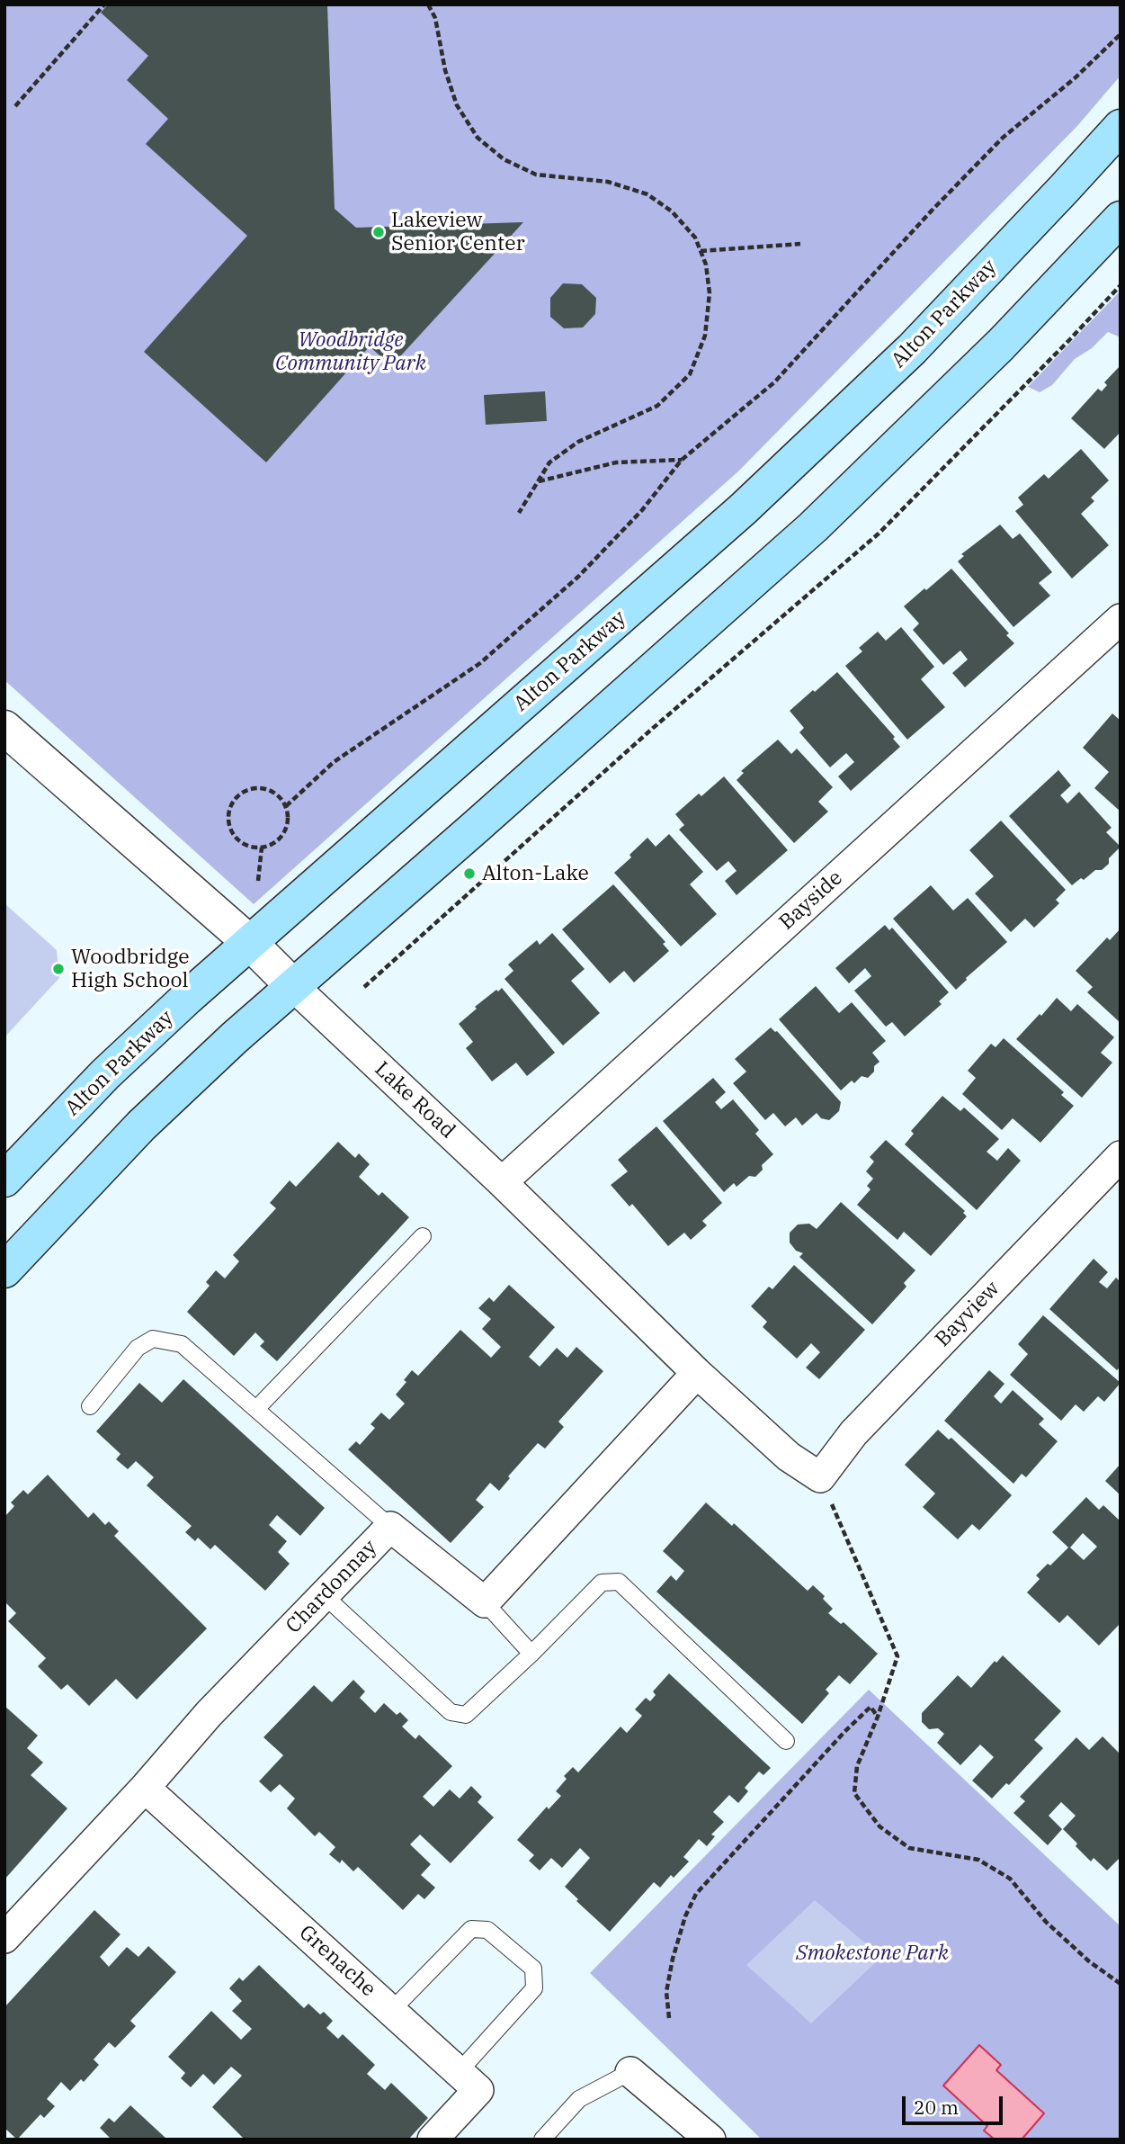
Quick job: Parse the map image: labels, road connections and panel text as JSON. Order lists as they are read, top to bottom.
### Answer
{
  "streets": {
    "main road": ["Alton Parkway"],
    "street": [
      "Bayside",
      "Lake Road",
      "Bayview",
      "Chardonnay",
      "Grenache"
    ]
  },
  "crossings": [
    ["Alton Parkway", "Lake Road"],
    ["Bayside", "Lake Road"],
    ["Lake Road", "Bayview"],
    ["Chardonnay", "Grenache"]
  ],
  "parks": ["Woodbridge Community Park", "Smokestone Park"],
  "places": ["Lakeview Senior Center", "Alton-Lake", "Woodbridge High School"],
  "scale_bar": "20 m"
}
